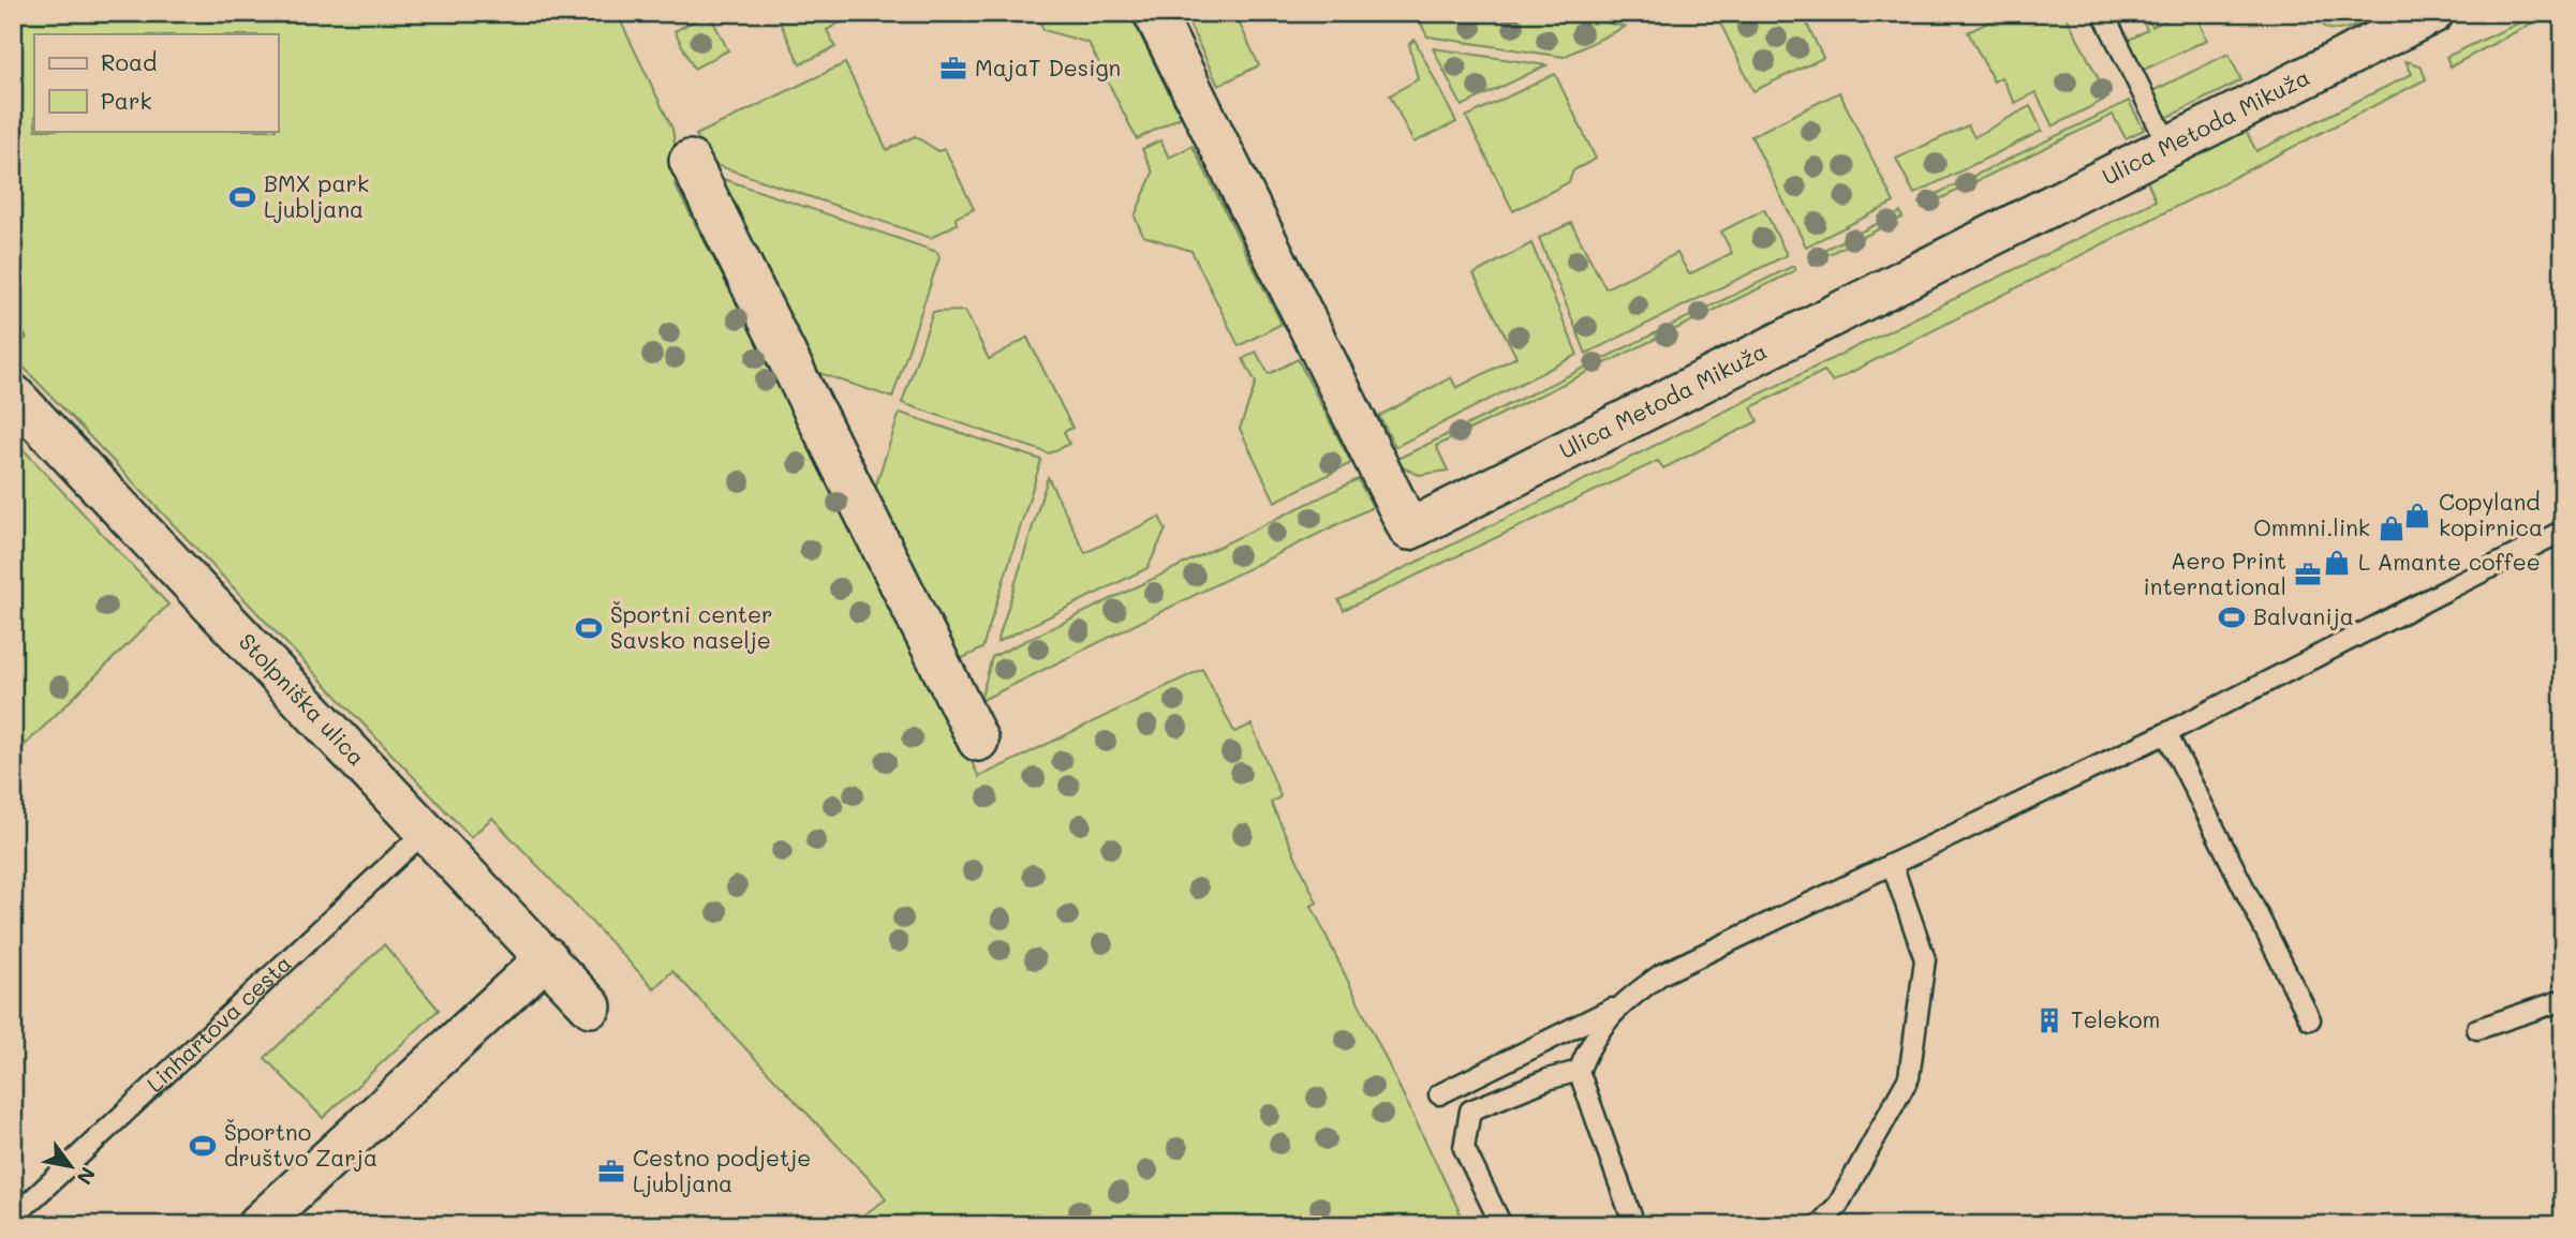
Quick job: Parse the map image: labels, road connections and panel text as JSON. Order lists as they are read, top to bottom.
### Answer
{
  "streets": {
    "street": ["Ulica Metoda Mikuža", "Stolpniška ulica"],
    "lane": ["Linhartova cesta"]
  },
  "crossings": [
    ["Stolpniška ulica", "Linhartova cesta"]
  ],
  "places": {
    "office": ["MajaT Design", "Aero Print international", "Cestno podjetje Ljubljana"],
    "sports": [
      "BMX park Ljubljana",
      "Balvanija",
      "Športni center Savsko naselje",
      "Športno društvo Zarja"
    ],
    "shop": ["Copyland kopirnica", "Ommni.link", "L Amante coffee"],
    "building": ["Telekom"]
  },
  "legend": ["Road", "Park"],
  "north": "bottom right"
}
